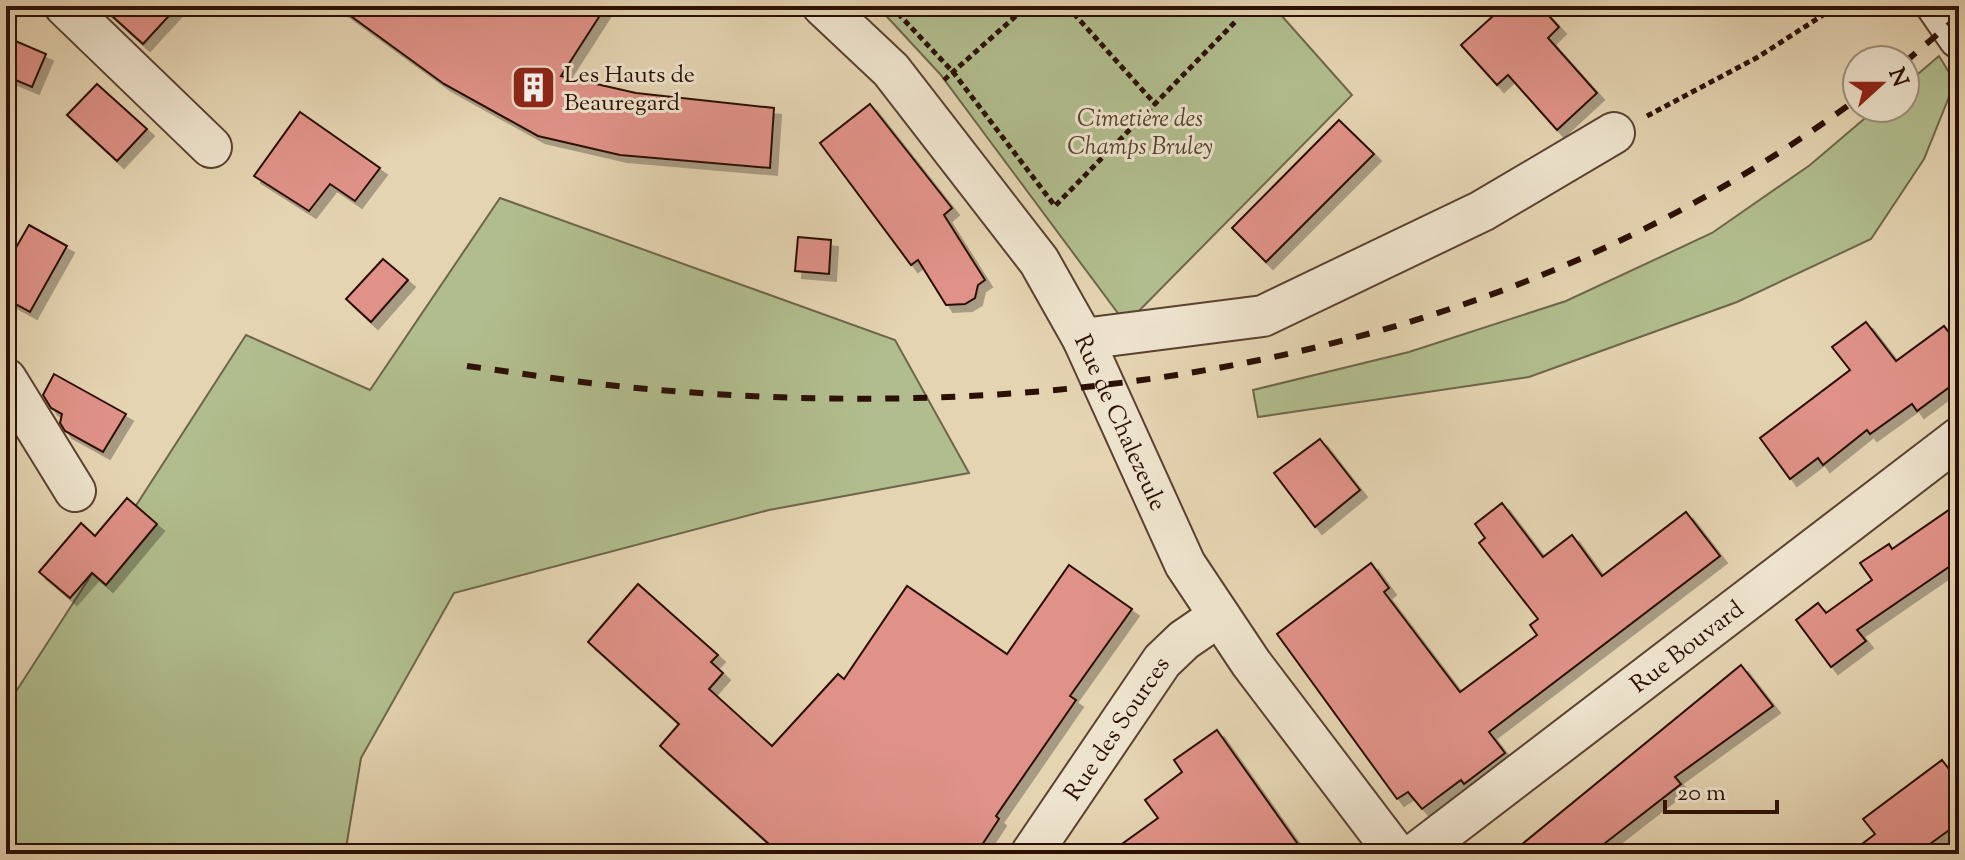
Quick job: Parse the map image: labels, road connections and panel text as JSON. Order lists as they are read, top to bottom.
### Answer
{
  "streets": {
    "street": ["Rue de Chalezeule", "Rue Bouvard", "Rue des Sources"]
  },
  "crossings": [
    ["Rue de Chalezeule", "Rue des Sources"]
  ],
  "parks": ["Cimetière des Champs Bruley"],
  "places": {
    "building": ["Les Hauts de Beauregard"]
  },
  "scale_bar": "20 m",
  "north": "right"
}
